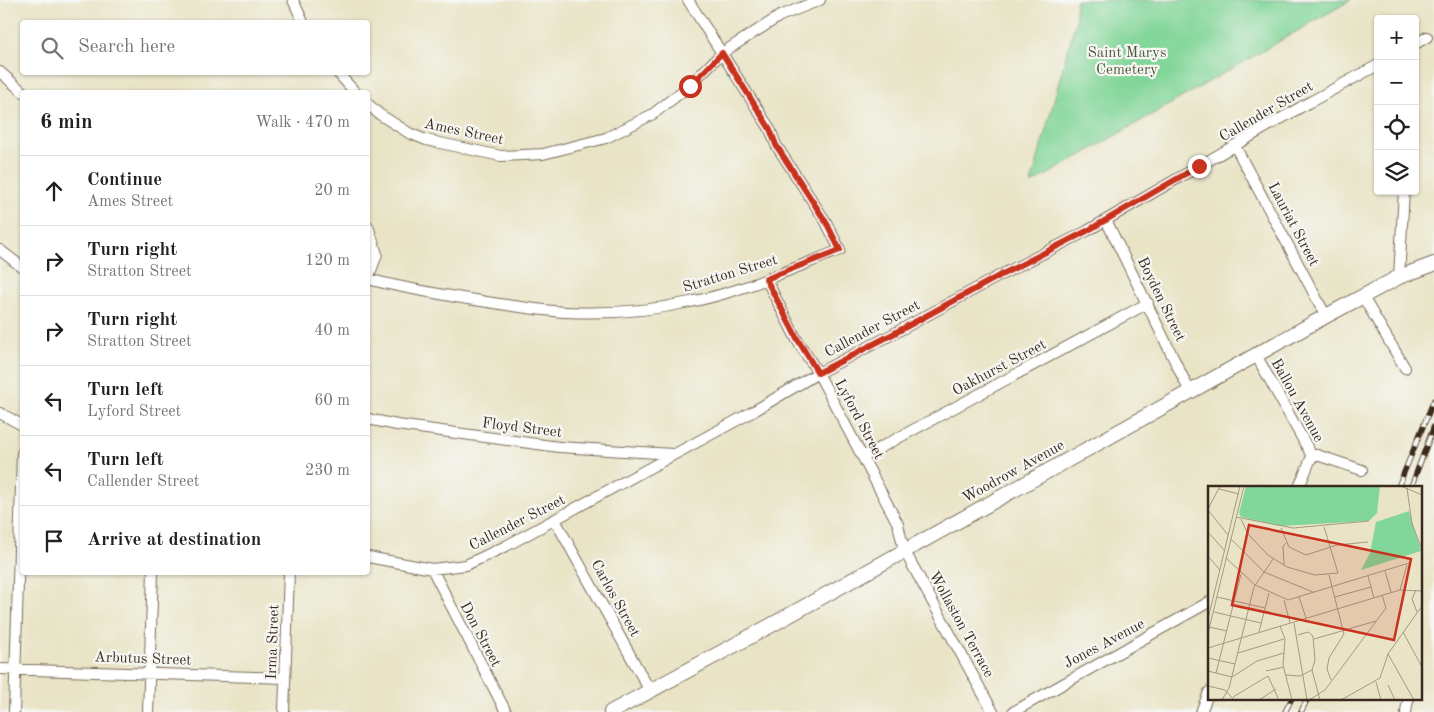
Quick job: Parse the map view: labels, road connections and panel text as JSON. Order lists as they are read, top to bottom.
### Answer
{
  "streets": {
    "street": [
      "Callender Street",
      "Ames Street",
      "Lauriat Street",
      "Stratton Street",
      "Boyden Street",
      "Oakhurst Street",
      "Ballou Avenue",
      "Lyford Street",
      "Floyd Street",
      "Woodrow Avenue",
      "Carlos Street",
      "Wollaston Terrace",
      "Don Street",
      "Irma Street",
      "Jones Avenue",
      "Arbutus Street"
    ]
  },
  "crossings": [
    ["Callender Street", "Lauriat Street"],
    ["Callender Street", "Boyden Street"],
    ["Callender Street", "Lyford Street"],
    ["Callender Street", "Floyd Street"],
    ["Callender Street", "Carlos Street"],
    ["Callender Street", "Don Street"],
    ["Ames Street", "Stratton Street"],
    ["Lauriat Street", "Woodrow Avenue"],
    ["Stratton Street", "Lyford Street"],
    ["Boyden Street", "Oakhurst Street"],
    ["Boyden Street", "Woodrow Avenue"],
    ["Oakhurst Street", "Lyford Street"],
    ["Ballou Avenue", "Woodrow Avenue"],
    ["Lyford Street", "Woodrow Avenue"],
    ["Lyford Street", "Wollaston Terrace"],
    ["Woodrow Avenue", "Carlos Street"],
    ["Woodrow Avenue", "Wollaston Terrace"],
    ["Irma Street", "Arbutus Street"]
  ],
  "parks": ["Saint Marys Cemetery"],
  "page": {
    "map_buttons": ["+", "−"],
    "search": "Search here",
    "heading": ["6 min", "Walk · 470 m"],
    "list": [
      ["Continue", "Ames Street", "20 m"],
      ["Turn right", "Stratton Street", "120 m"],
      ["Turn right", "Stratton Street", "40 m"],
      ["Turn left", "Lyford Street", "60 m"],
      ["Turn left", "Callender Street", "230 m"],
      "Arrive at destination"
    ]
  }
}
